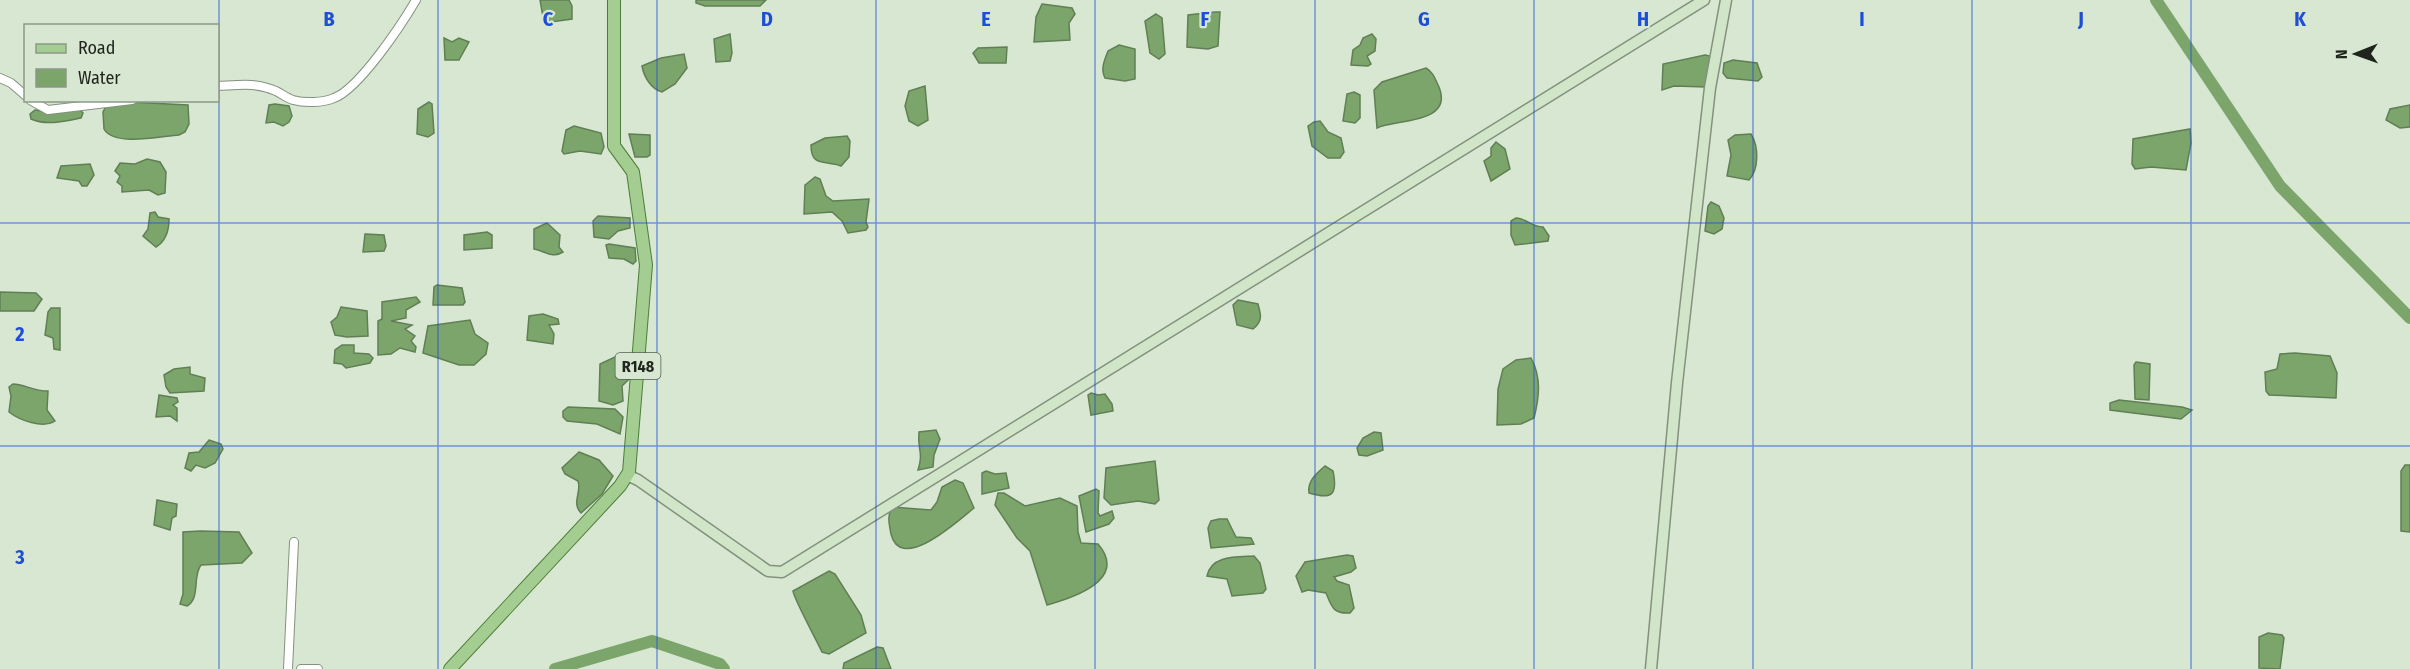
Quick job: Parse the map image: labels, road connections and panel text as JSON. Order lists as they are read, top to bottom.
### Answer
{
  "streets": {
    "main road": ["R148"]
  },
  "legend": ["Road", "Water"],
  "north": "left",
  "grid": {
    "columns": [
      "B",
      "C",
      "D",
      "E",
      "F",
      "G",
      "H",
      "I",
      "J",
      "K"
    ],
    "rows": ["2", "3"]
  }
}
